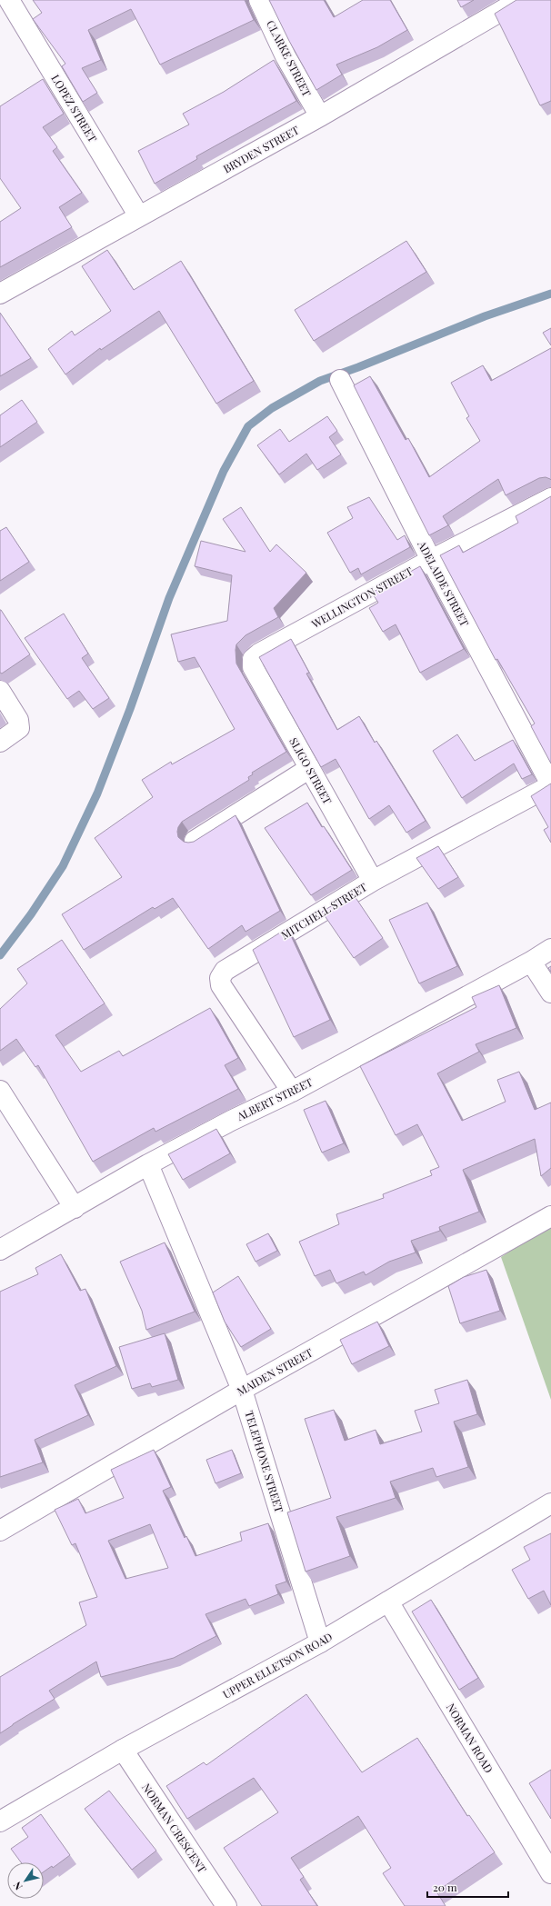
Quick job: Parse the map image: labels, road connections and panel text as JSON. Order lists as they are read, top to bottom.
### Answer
{
  "streets": {
    "street": [
      "CLARKE STREET",
      "LOPEZ STREET",
      "BRYDEN STREET",
      "ADELAIDE STREET",
      "WELLINGTON STREET",
      "SLIGO STREET",
      "MITCHELL STREET",
      "ALBERT STREET",
      "MAIDEN STREET",
      "TELEPHONE STREET",
      "UPPER ELLETSON ROAD",
      "NORMAN ROAD",
      "NORMAN CRESCENT"
    ]
  },
  "crossings": [
    ["CLARKE STREET", "BRYDEN STREET"],
    ["LOPEZ STREET", "BRYDEN STREET"],
    ["ADELAIDE STREET", "WELLINGTON STREET"],
    ["ADELAIDE STREET", "MITCHELL STREET"],
    ["WELLINGTON STREET", "SLIGO STREET"],
    ["SLIGO STREET", "MITCHELL STREET"],
    ["MITCHELL STREET", "ALBERT STREET"],
    ["ALBERT STREET", "TELEPHONE STREET"],
    ["MAIDEN STREET", "TELEPHONE STREET"],
    ["TELEPHONE STREET", "UPPER ELLETSON ROAD"],
    ["UPPER ELLETSON ROAD", "NORMAN ROAD"],
    ["UPPER ELLETSON ROAD", "NORMAN CRESCENT"]
  ],
  "scale_bar": "20 m",
  "north": "bottom left"
}
